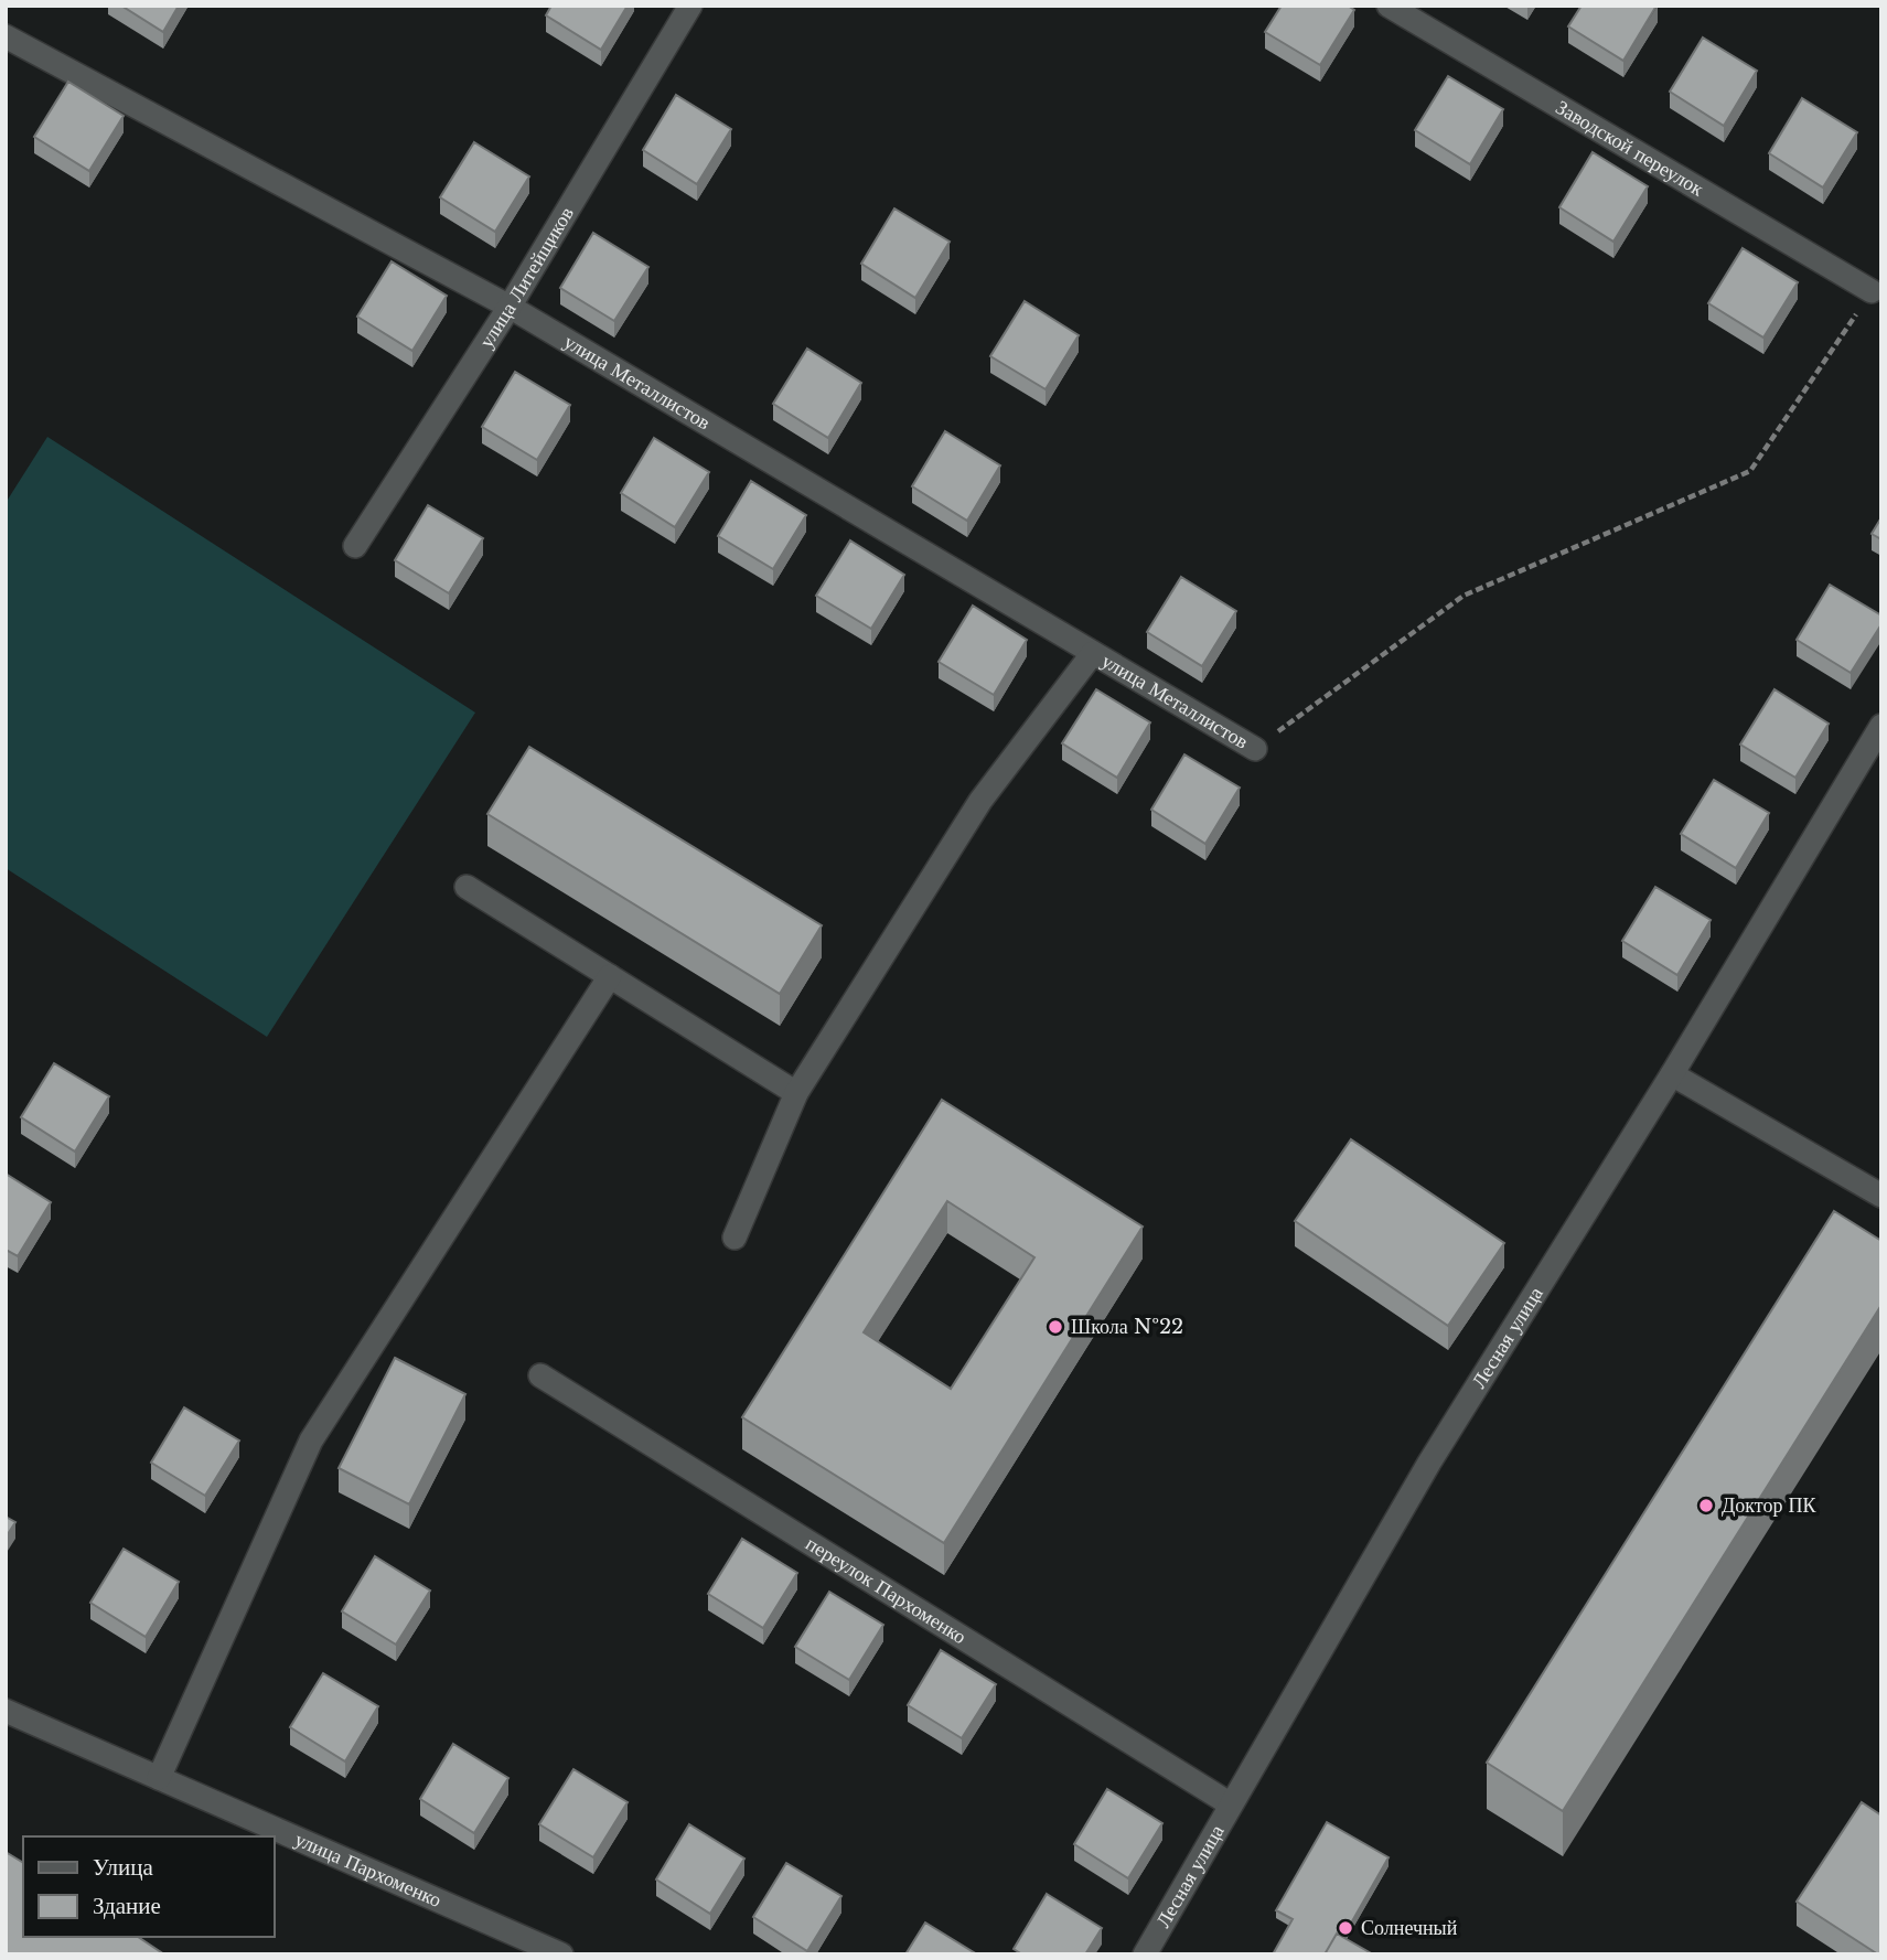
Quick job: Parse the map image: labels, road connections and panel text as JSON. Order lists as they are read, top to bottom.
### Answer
{
  "streets": {
    "street": [
      "Заводской переулок",
      "улица Литейщиков",
      "улица Металлистов",
      "Лесная улица",
      "переулок Пархоменко",
      "улица Пархоменко"
    ]
  },
  "crossings": [
    ["улица Литейщиков", "улица Металлистов"],
    ["Лесная улица", "переулок Пархоменко"]
  ],
  "places": ["Школа №22", "Доктор ПК", "Солнечный"],
  "legend": ["Улица", "Здание"]
}
